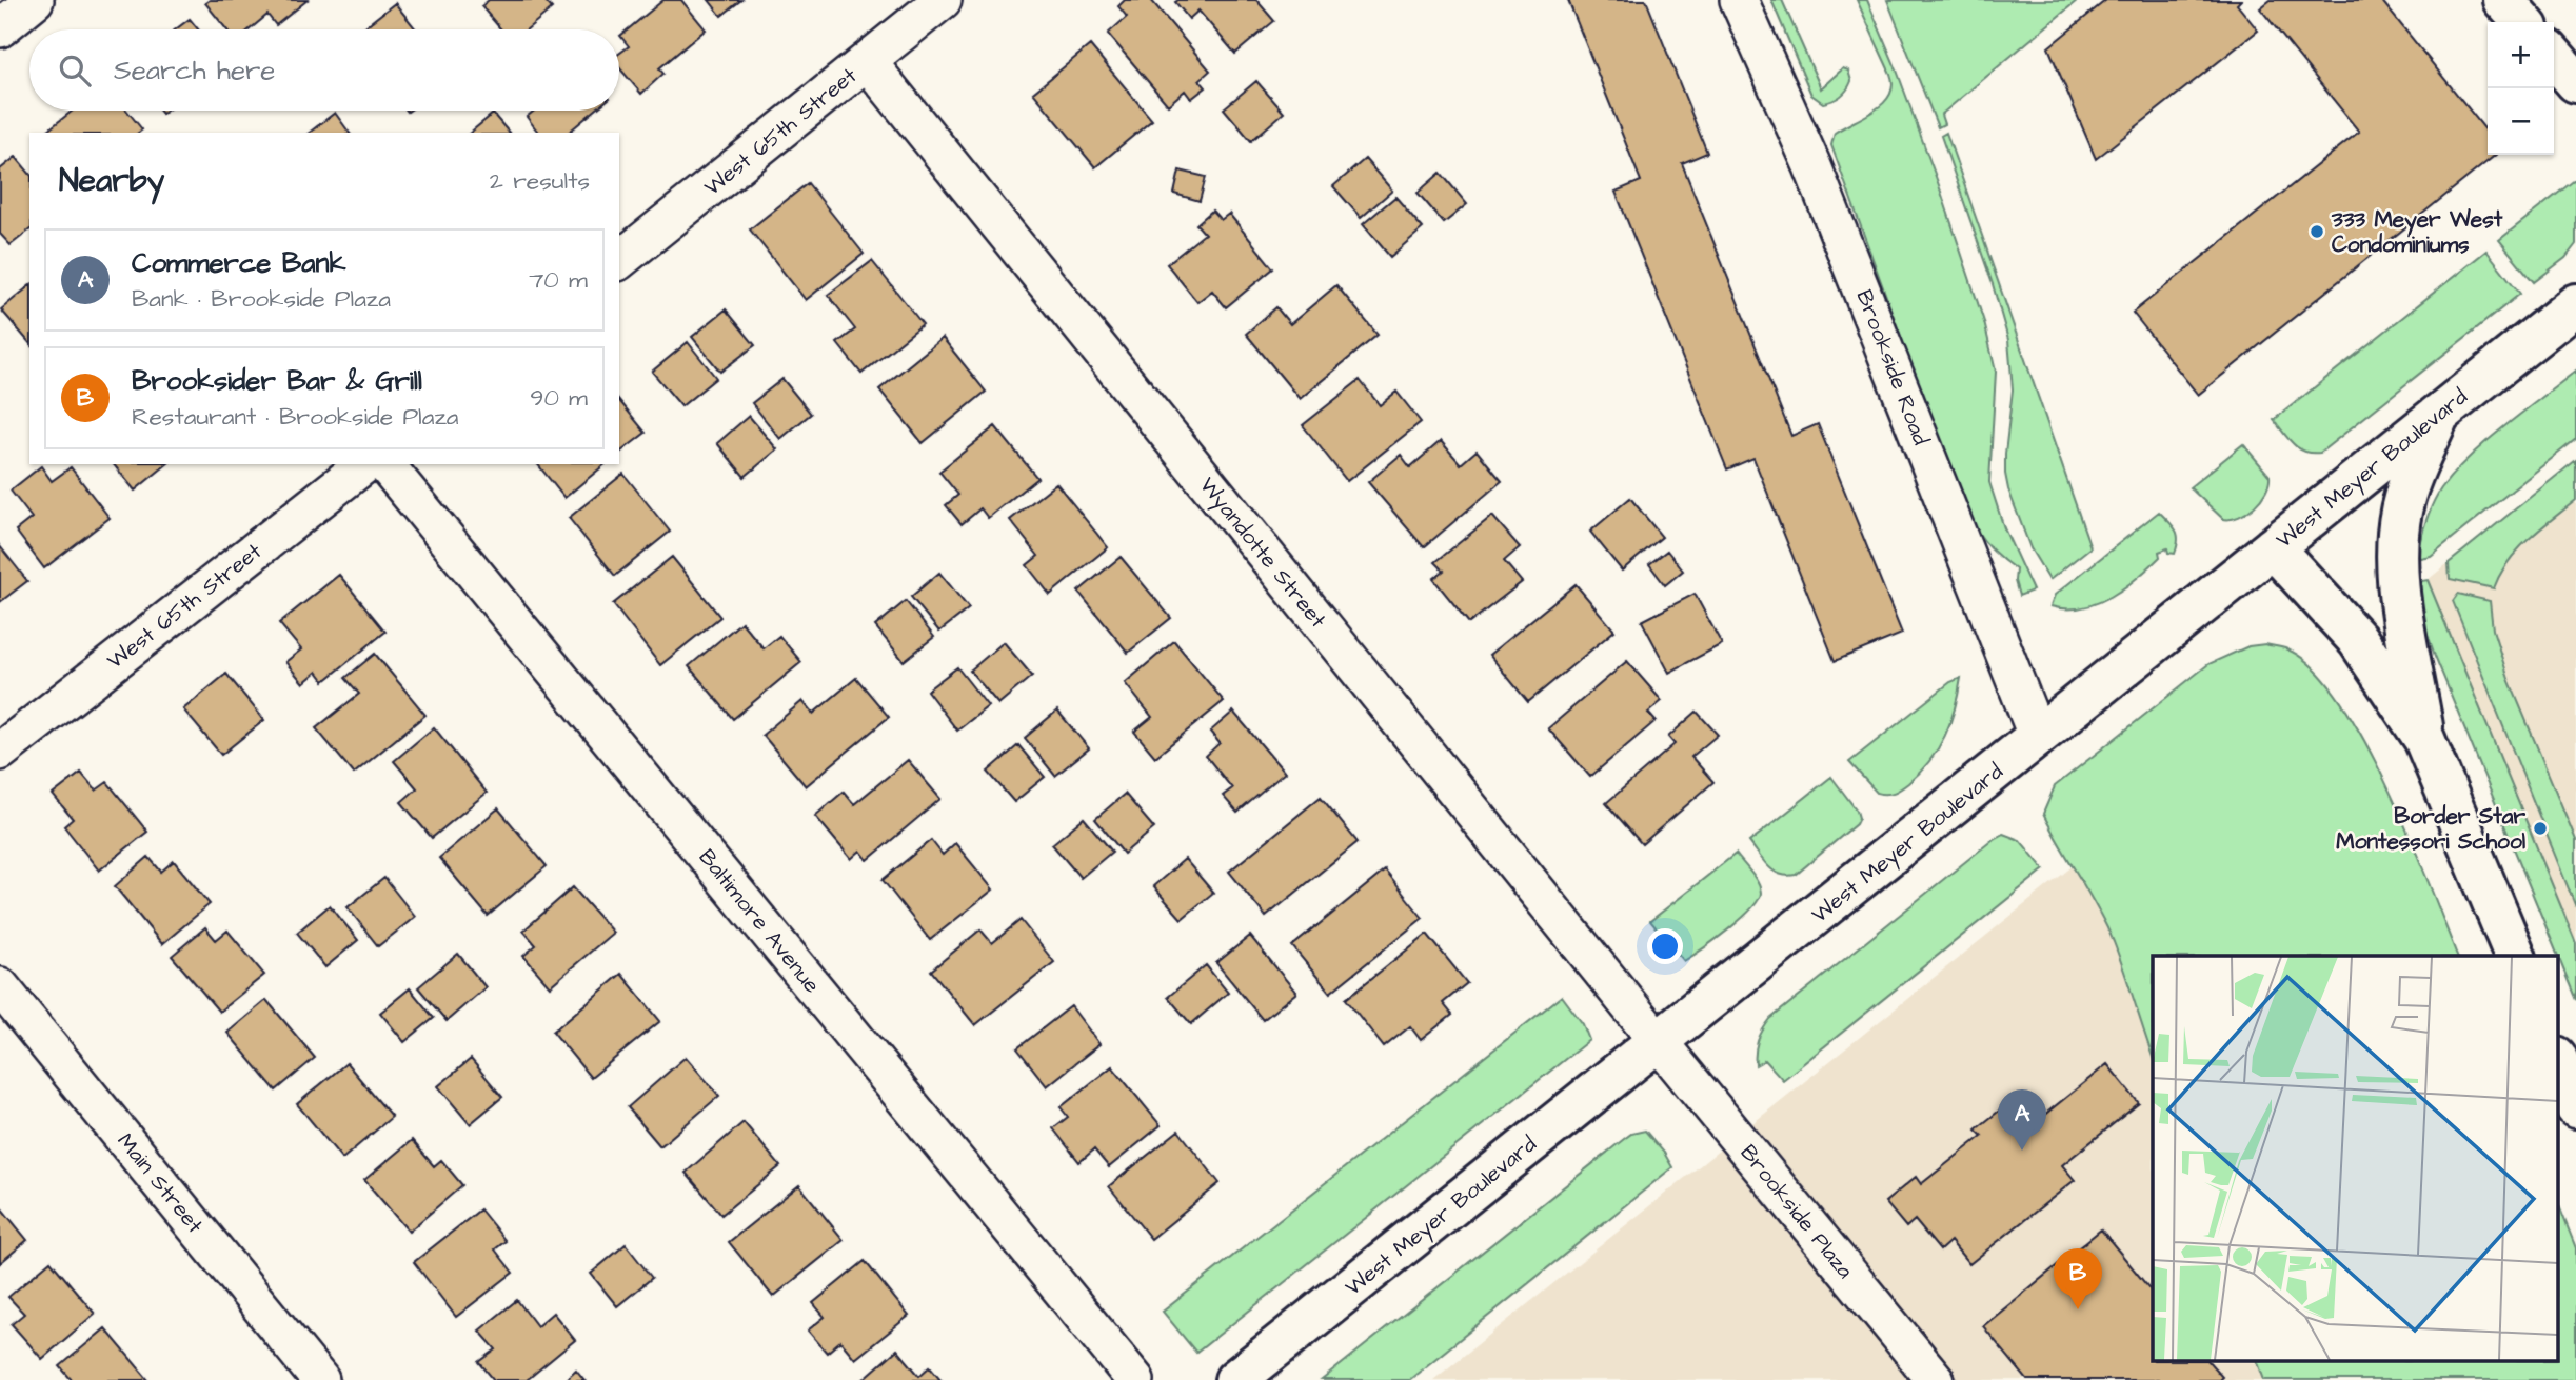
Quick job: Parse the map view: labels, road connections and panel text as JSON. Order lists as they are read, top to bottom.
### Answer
{
  "streets": {
    "main road": ["West Meyer Boulevard"],
    "street": [
      "West 65th Street",
      "Brookside Road",
      "Wyandotte Street",
      "Baltimore Avenue",
      "Main Street",
      "Brookside Plaza"
    ]
  },
  "crossings": [
    ["West 65th Street", "Wyandotte Street"],
    ["Brookside Road", "West Meyer Boulevard"],
    ["West Meyer Boulevard", "Wyandotte Street"],
    ["West Meyer Boulevard", "Brookside Plaza"],
    ["Wyandotte Street", "Brookside Plaza"]
  ],
  "places": ["333 Meyer West Condominiums", "Border Star Montessori School"],
  "page": {
    "map_buttons": ["+", "−"],
    "search": "Search here",
    "heading": ["Nearby", "2 results"],
    "list": [
      {
        "mark": "A",
        "name": "Commerce Bank",
        "note": "Bank · Brookside Plaza",
        "value": "70 m"
      },
      {
        "mark": "B",
        "name": "Brooksider Bar & Grill",
        "note": "Restaurant · Brookside Plaza",
        "value": "90 m"
      }
    ],
    "pins": ["A", "B"]
  }
}
